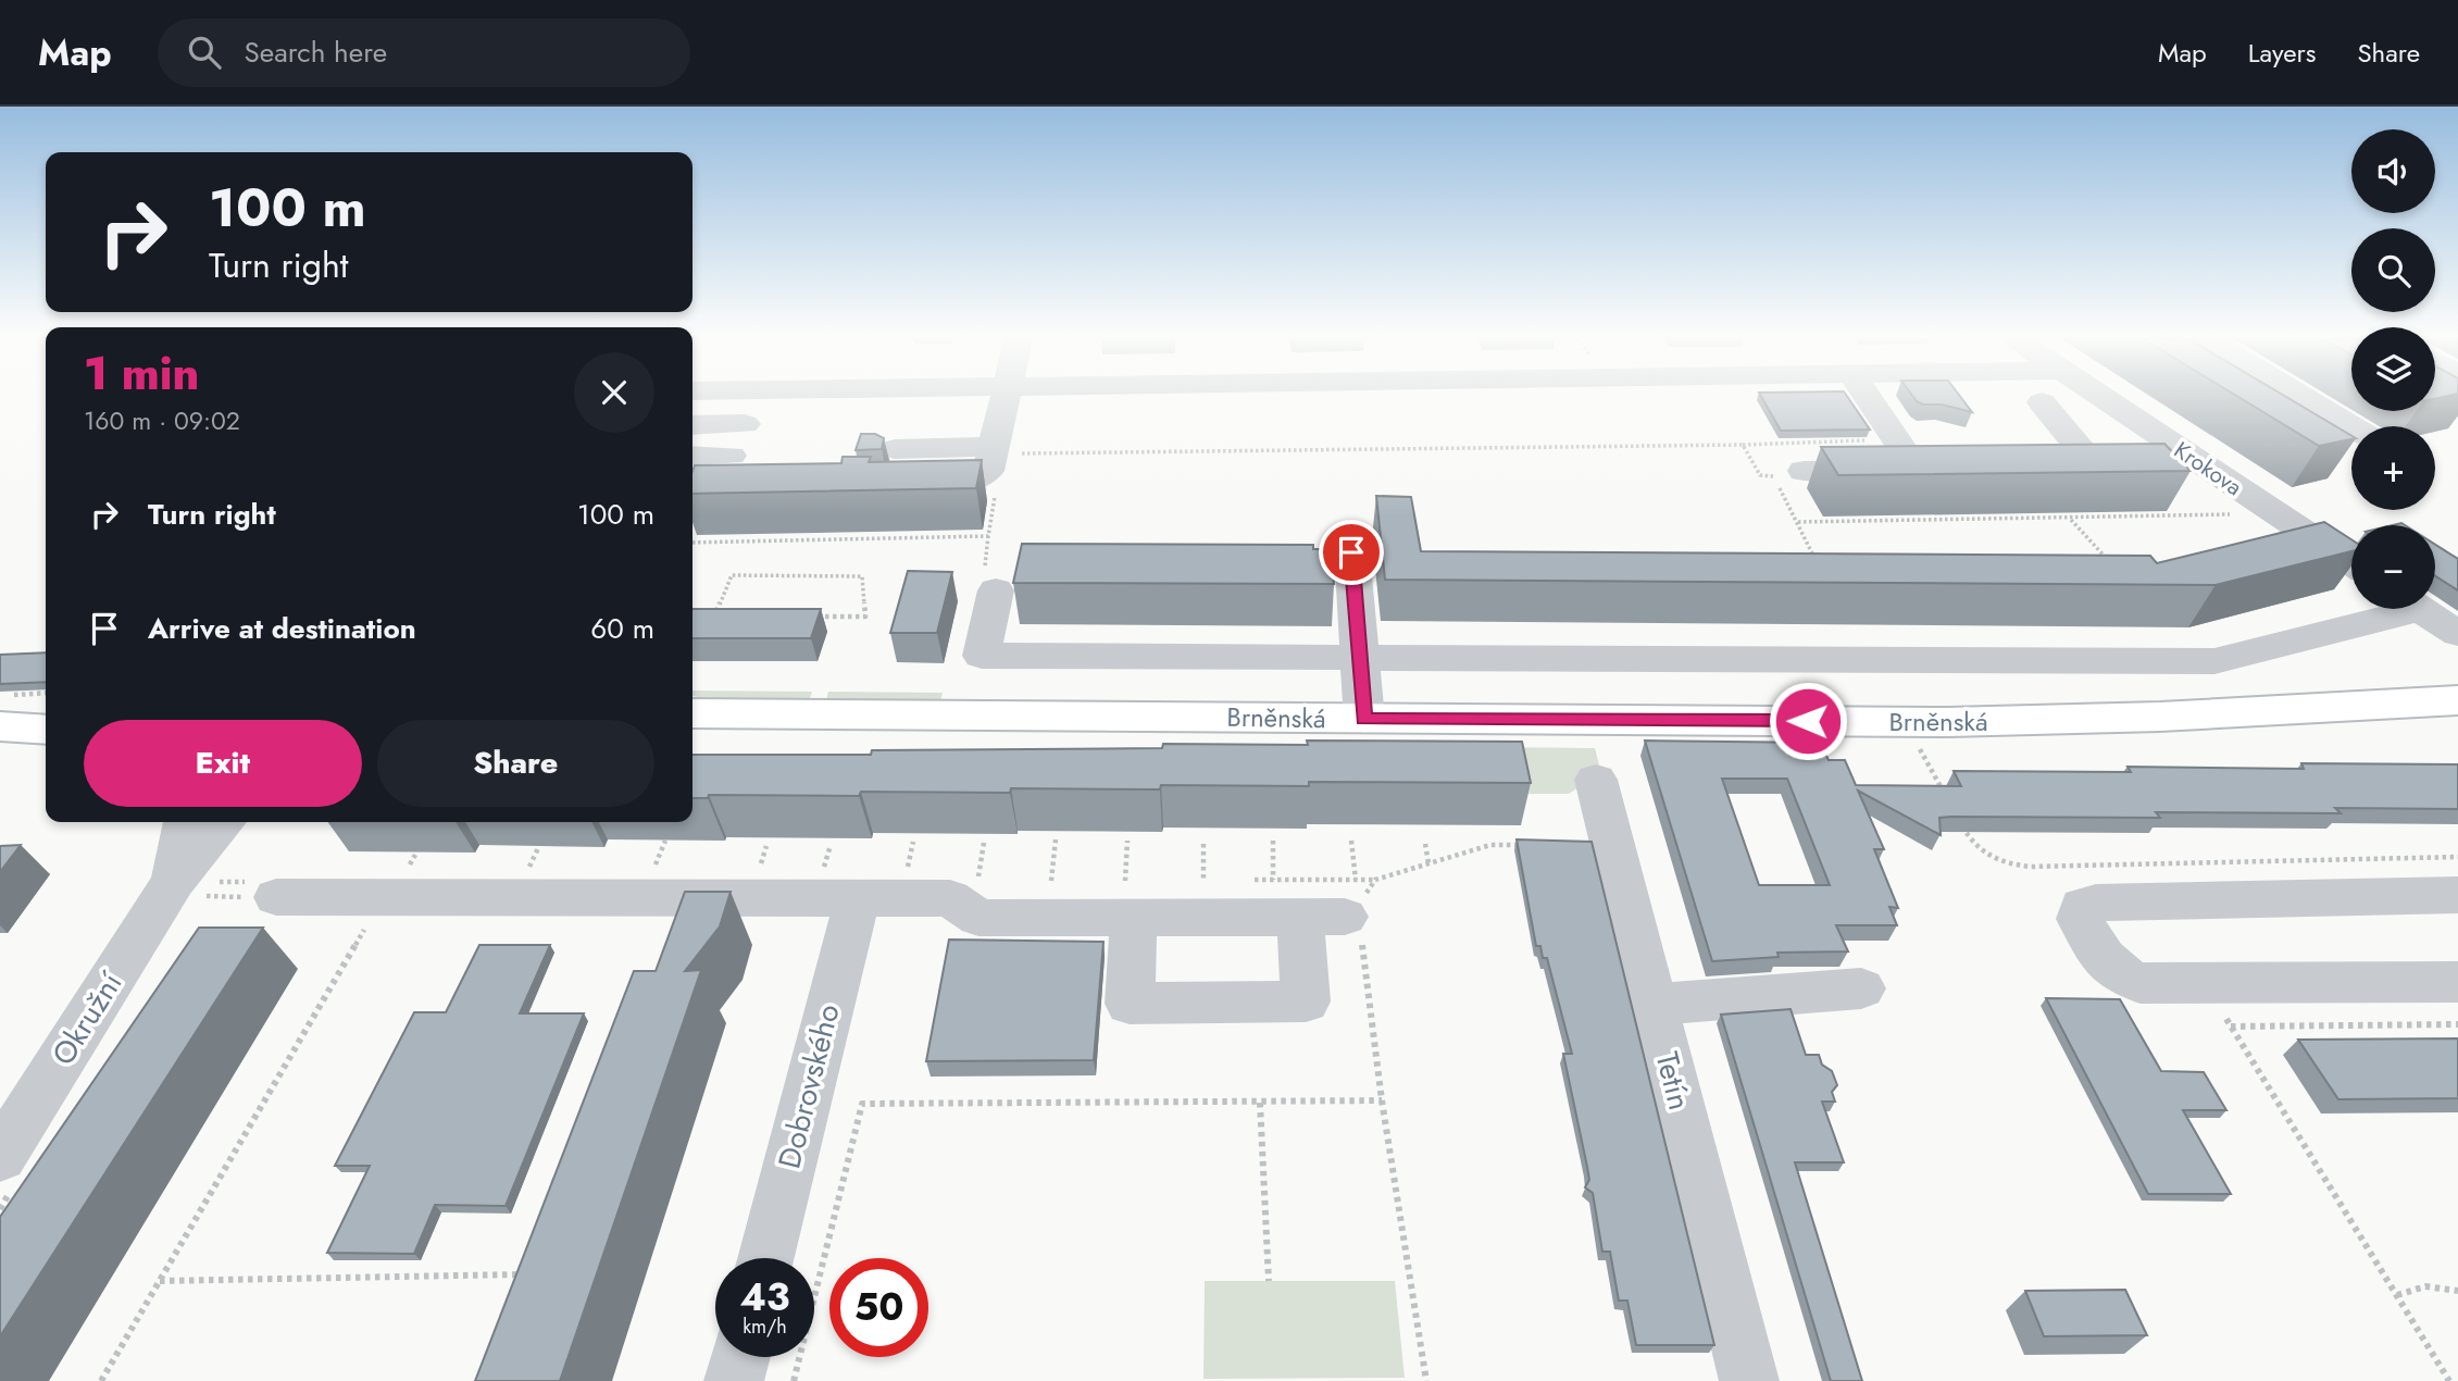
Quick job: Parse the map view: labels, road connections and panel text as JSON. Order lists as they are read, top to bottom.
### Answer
{
  "streets": {
    "main road": ["Brněnská"],
    "street": [
      "Krokova",
      "Okružní",
      "Tetín",
      "Dobrovského"
    ]
  },
  "page": {
    "header": "Map",
    "search": "Search here",
    "nav": ["Map", "Layers", "Share"],
    "map_buttons": ["+", "−"],
    "turn": ["100 m", "Turn right"],
    "heading": ["1 min", "160 m · 09:02"],
    "list": [
      {
        "name": "Turn right",
        "value": "100 m"
      },
      {
        "name": "Arrive at destination",
        "value": "60 m"
      }
    ],
    "buttons": ["Exit", "Share"],
    "speed": "43 km/h",
    "limit": "50"
  }
}
